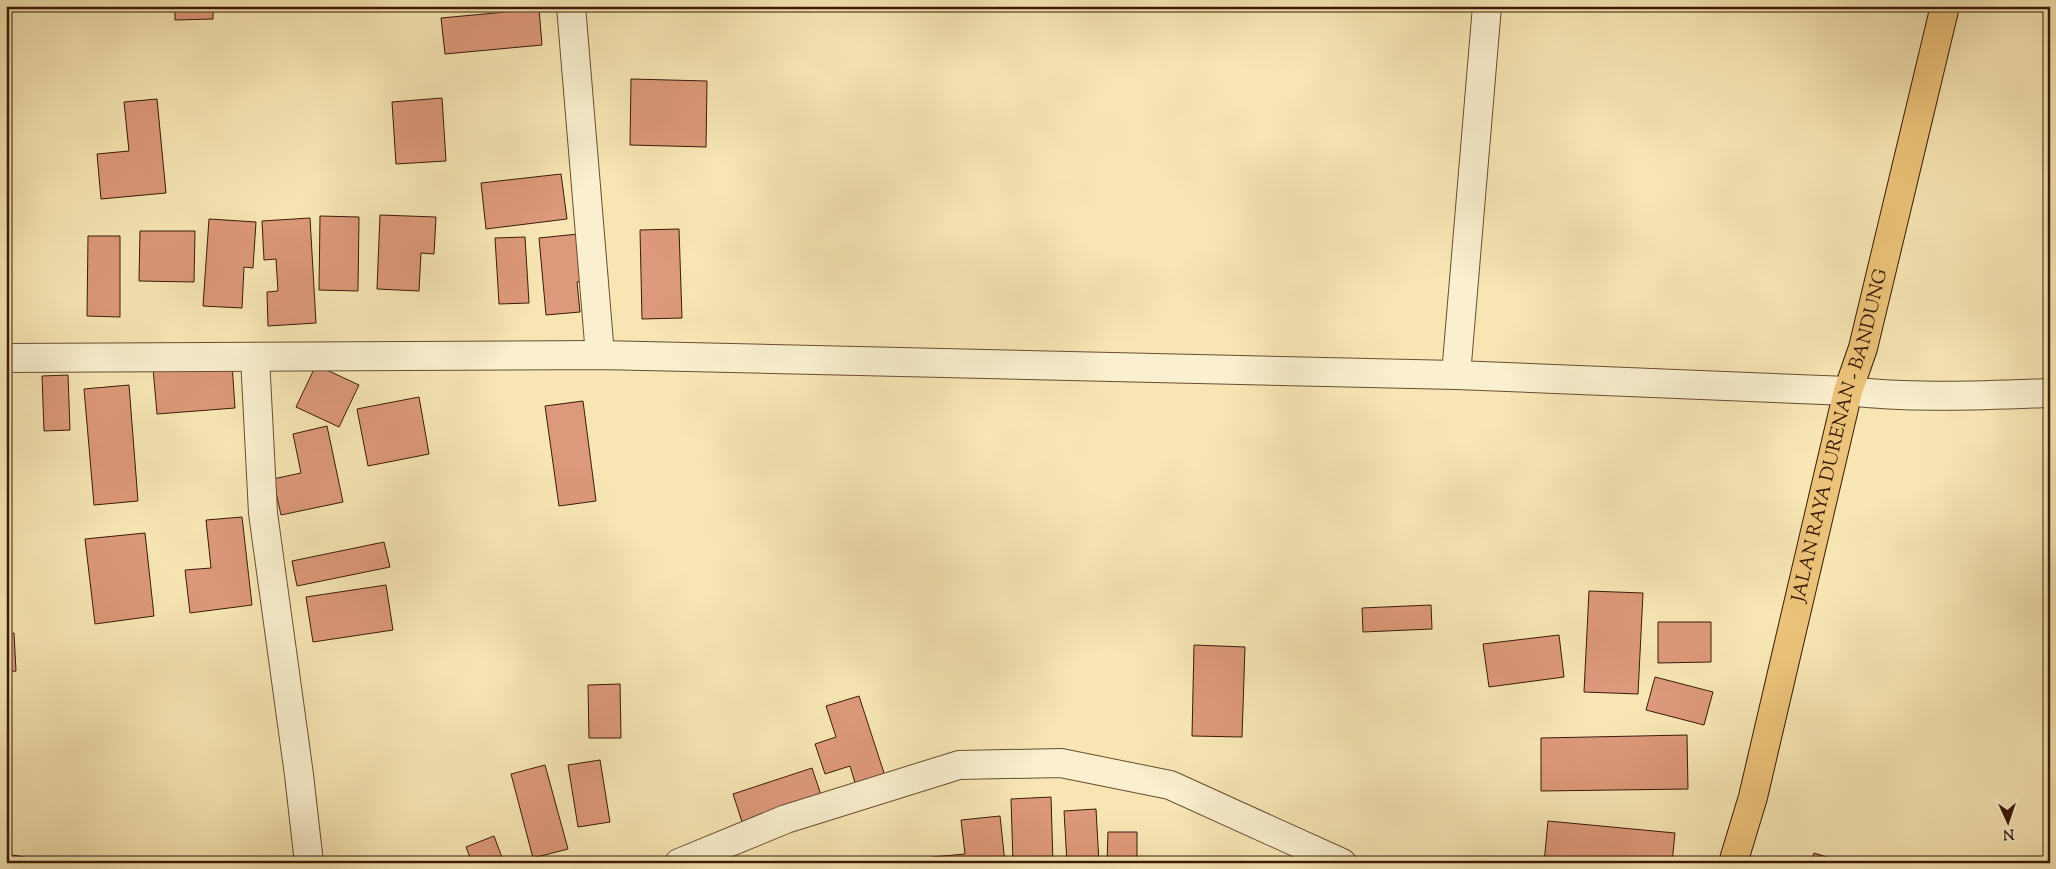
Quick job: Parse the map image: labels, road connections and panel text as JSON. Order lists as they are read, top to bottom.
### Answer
{
  "streets": {
    "main road": ["JALAN RAYA DURENAN - BANDUNG"]
  },
  "north": "bottom"
}
